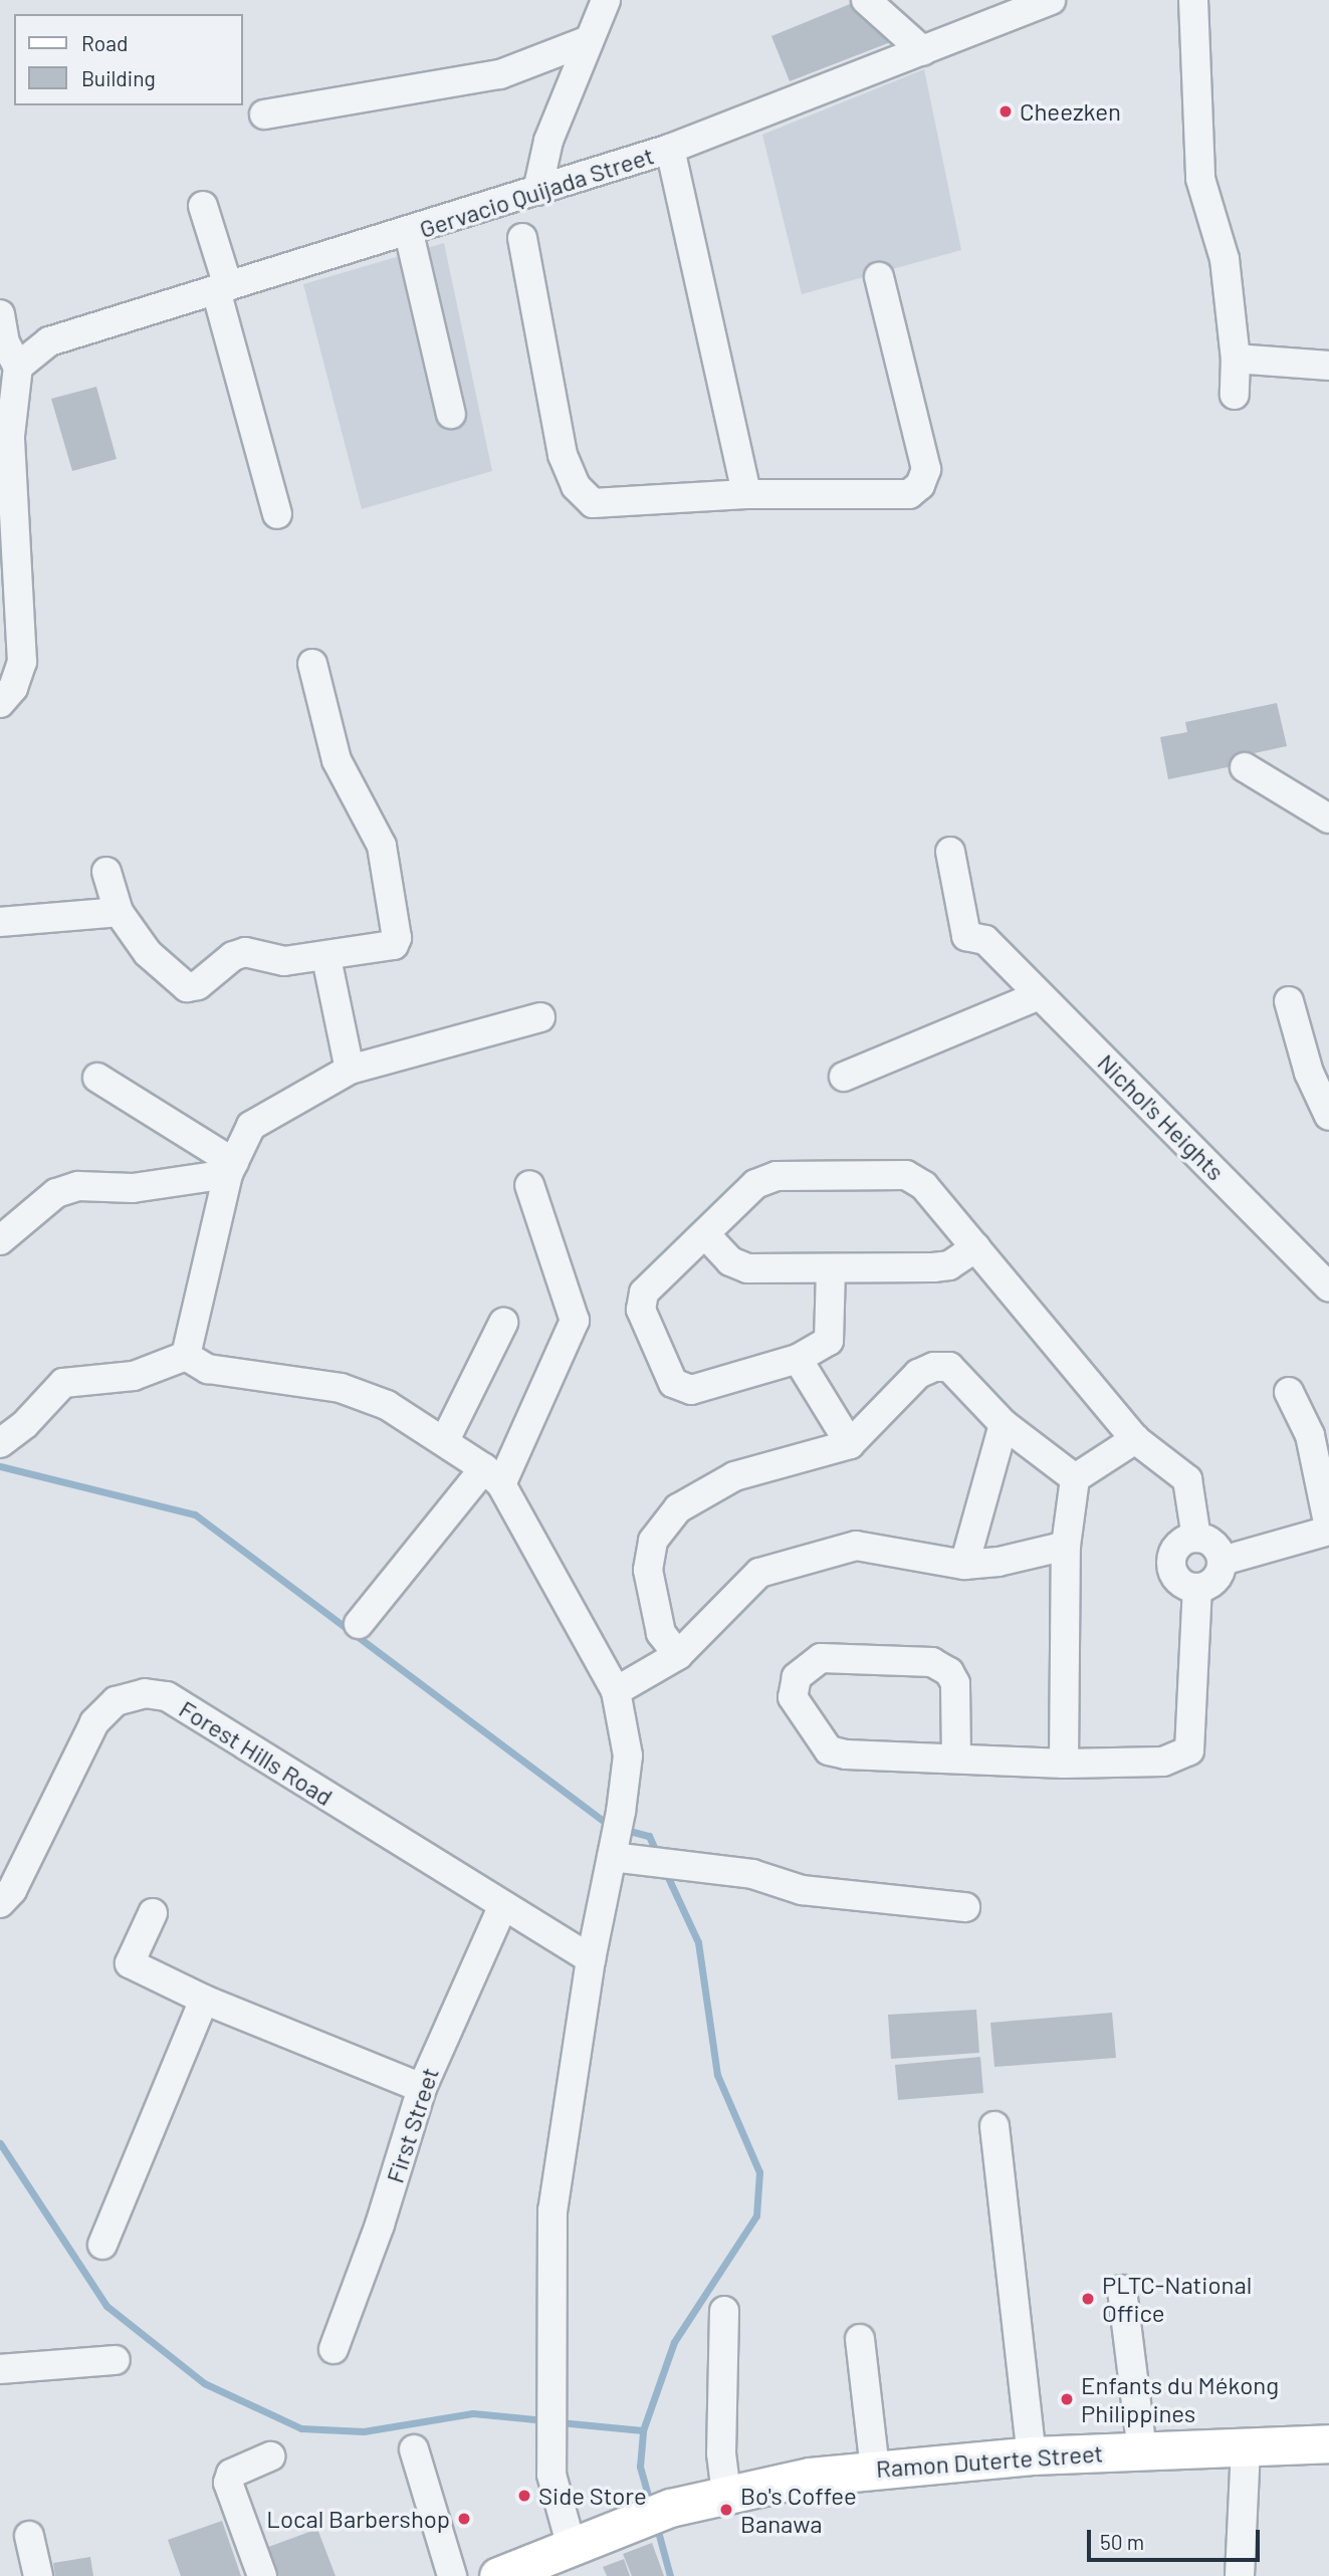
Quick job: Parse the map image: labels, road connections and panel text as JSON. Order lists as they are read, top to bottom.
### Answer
{
  "streets": {
    "main road": ["Ramon Duterte Street"],
    "street": [
      "Gervacio Quijada Street",
      "Nichol's Heights",
      "Forest Hills Road",
      "First Street"
    ]
  },
  "crossings": [
    ["Forest Hills Road", "First Street"]
  ],
  "places": [
    "Cheezken",
    "PLTC-National Office",
    "Enfants du Mékong Philippines",
    "Side Store",
    "Bo's Coffee Banawa",
    "Local Barbershop"
  ],
  "legend": ["Road", "Building"],
  "scale_bar": "50 m"
}
